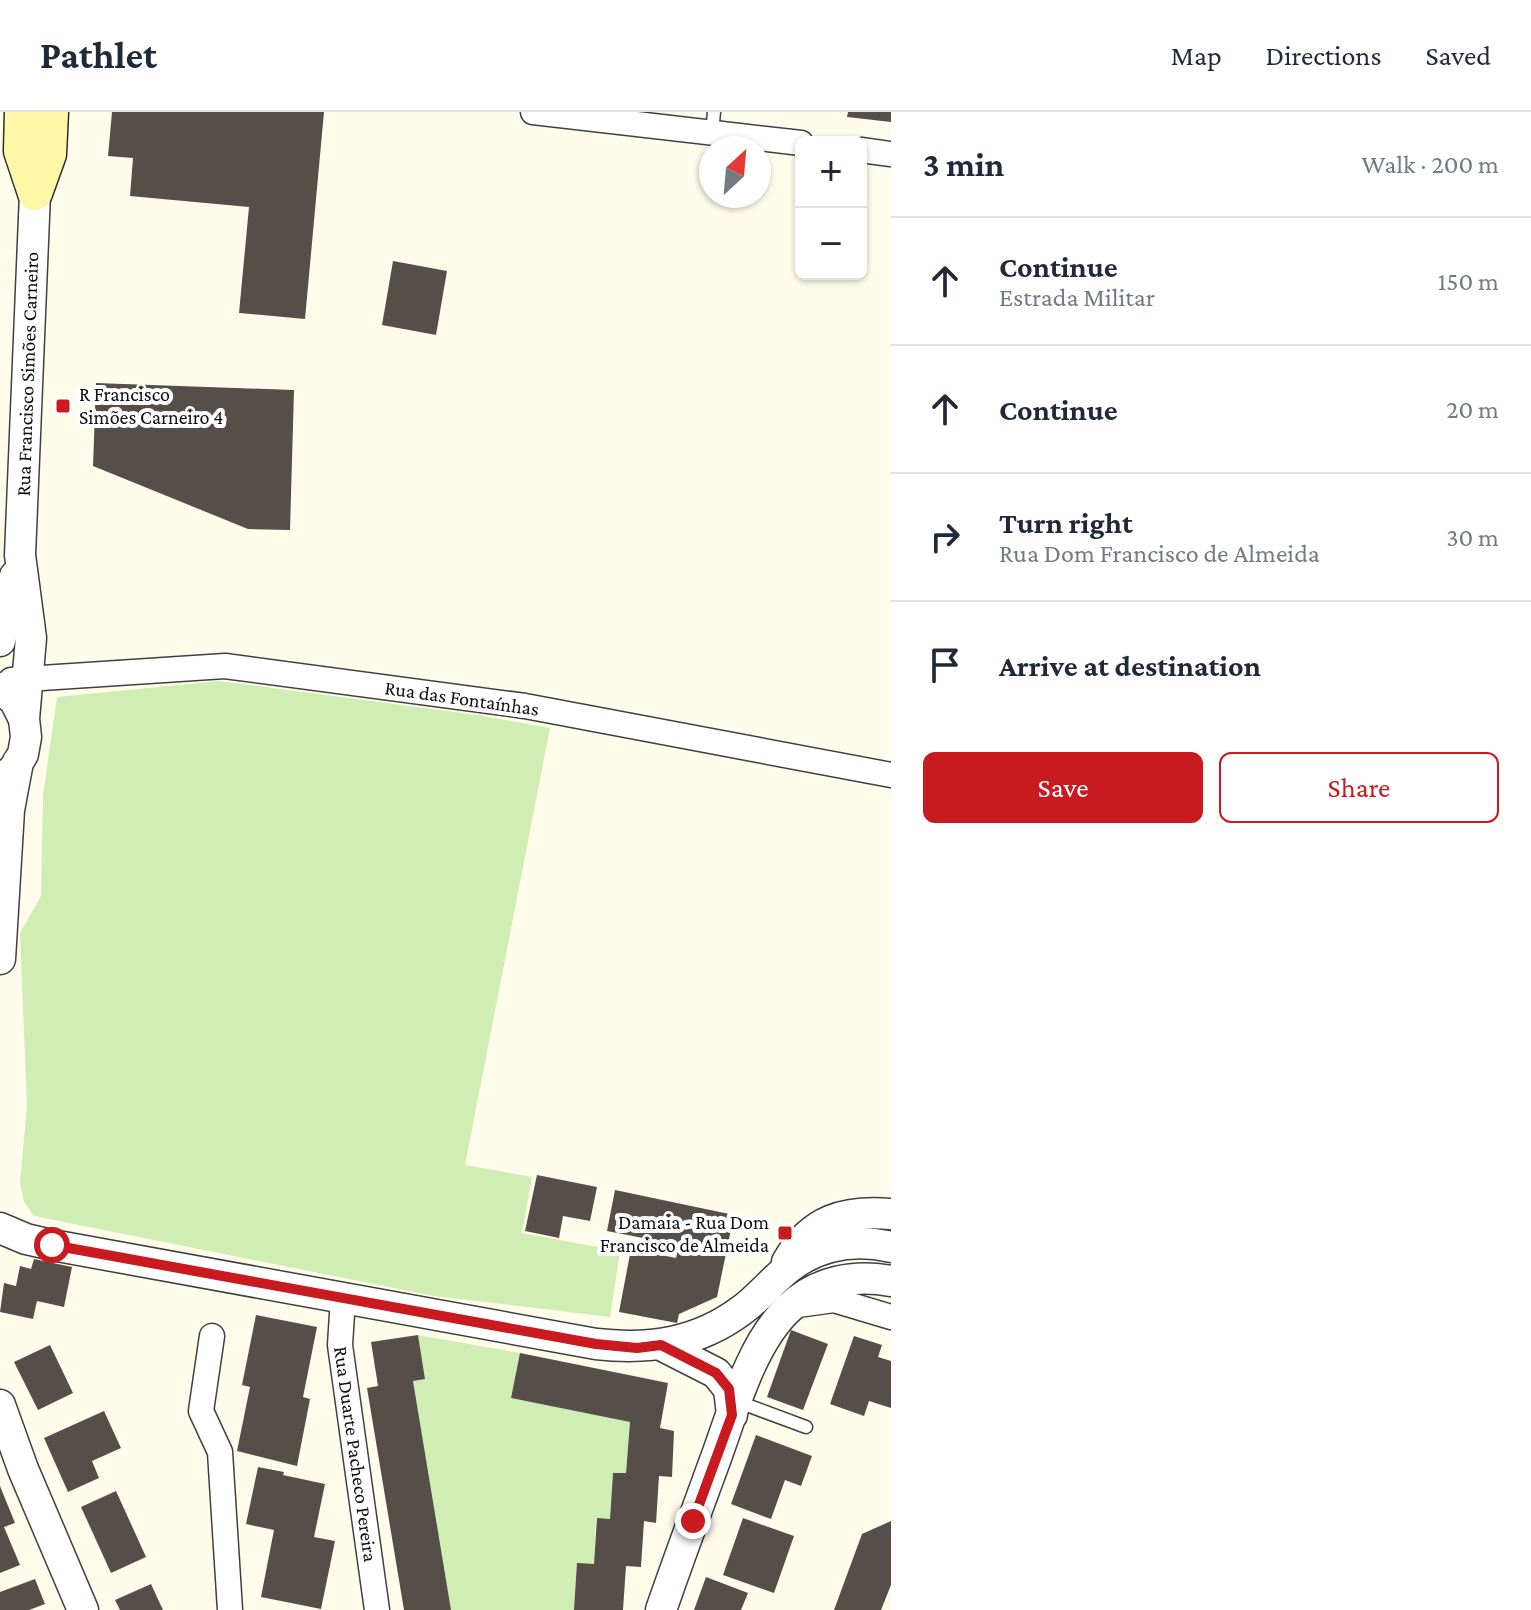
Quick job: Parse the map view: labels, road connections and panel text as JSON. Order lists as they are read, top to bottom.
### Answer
{
  "streets": {
    "main road": ["Rua Francisco Simões Carneiro"],
    "street": ["Rua das Fontaínhas", "Rua Duarte Pacheco Pereira"]
  },
  "places": {
    "transit": ["R Francisco Simões Carneiro 4", "Damaia - Rua Dom Francisco de Almeida"]
  },
  "north": "top right",
  "page": {
    "header": "Pathlet",
    "nav": ["Map", "Directions", "Saved"],
    "heading": ["3 min", "Walk · 200 m"],
    "map_buttons": ["+", "−"],
    "list": [
      ["Continue", "Estrada Militar", "150 m"],
      ["Continue", "20 m"],
      ["Turn right", "Rua Dom Francisco de Almeida", "30 m"],
      "Arrive at destination"
    ],
    "buttons": ["Save", "Share"]
  }
}
